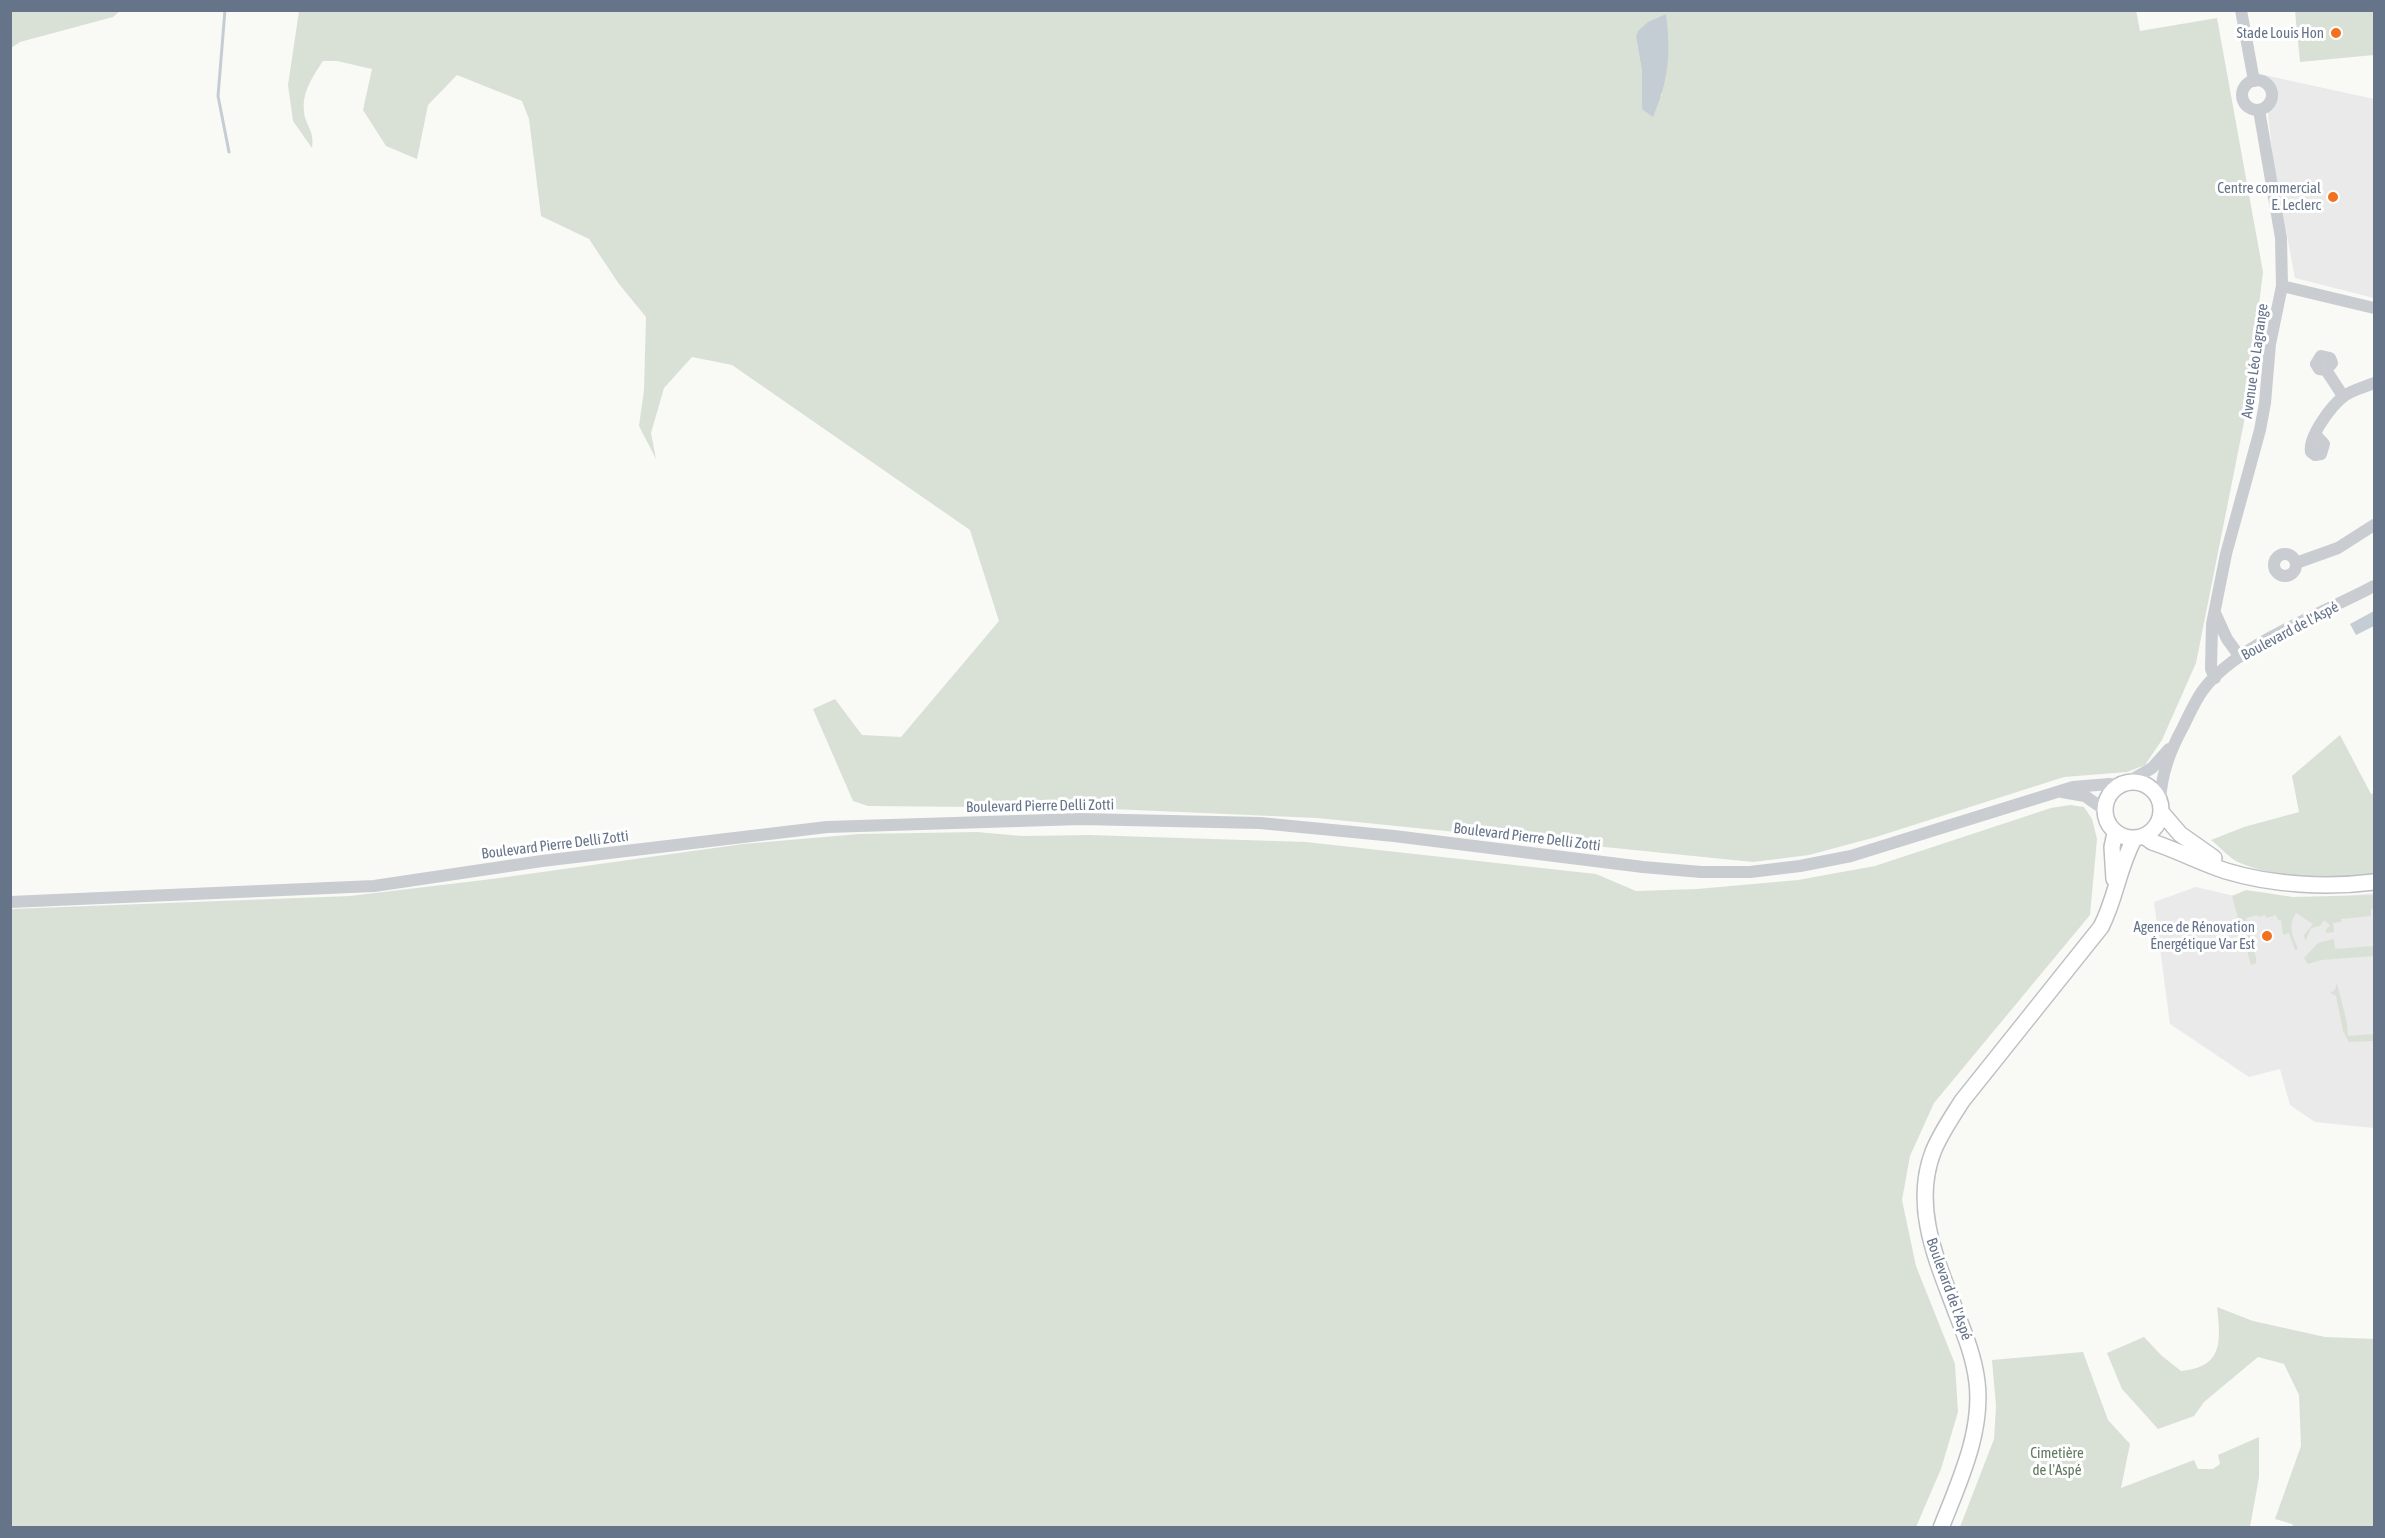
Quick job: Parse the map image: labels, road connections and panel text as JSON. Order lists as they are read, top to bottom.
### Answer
{
  "streets": {
    "main road": ["Boulevard de l'Aspé"],
    "street": ["Avenue Léo Lagrange", "Boulevard Pierre Delli Zotti"]
  },
  "crossings": [
    ["Avenue Léo Lagrange", "Boulevard de l'Aspé"],
    ["Boulevard de l'Aspé", "Boulevard Pierre Delli Zotti"]
  ],
  "parks": ["Cimetière de l'Aspé"],
  "places": ["Stade Louis Hon", "Centre commercial E. Leclerc", "Agence de Rénovation Énergétique Var Est"]
}
